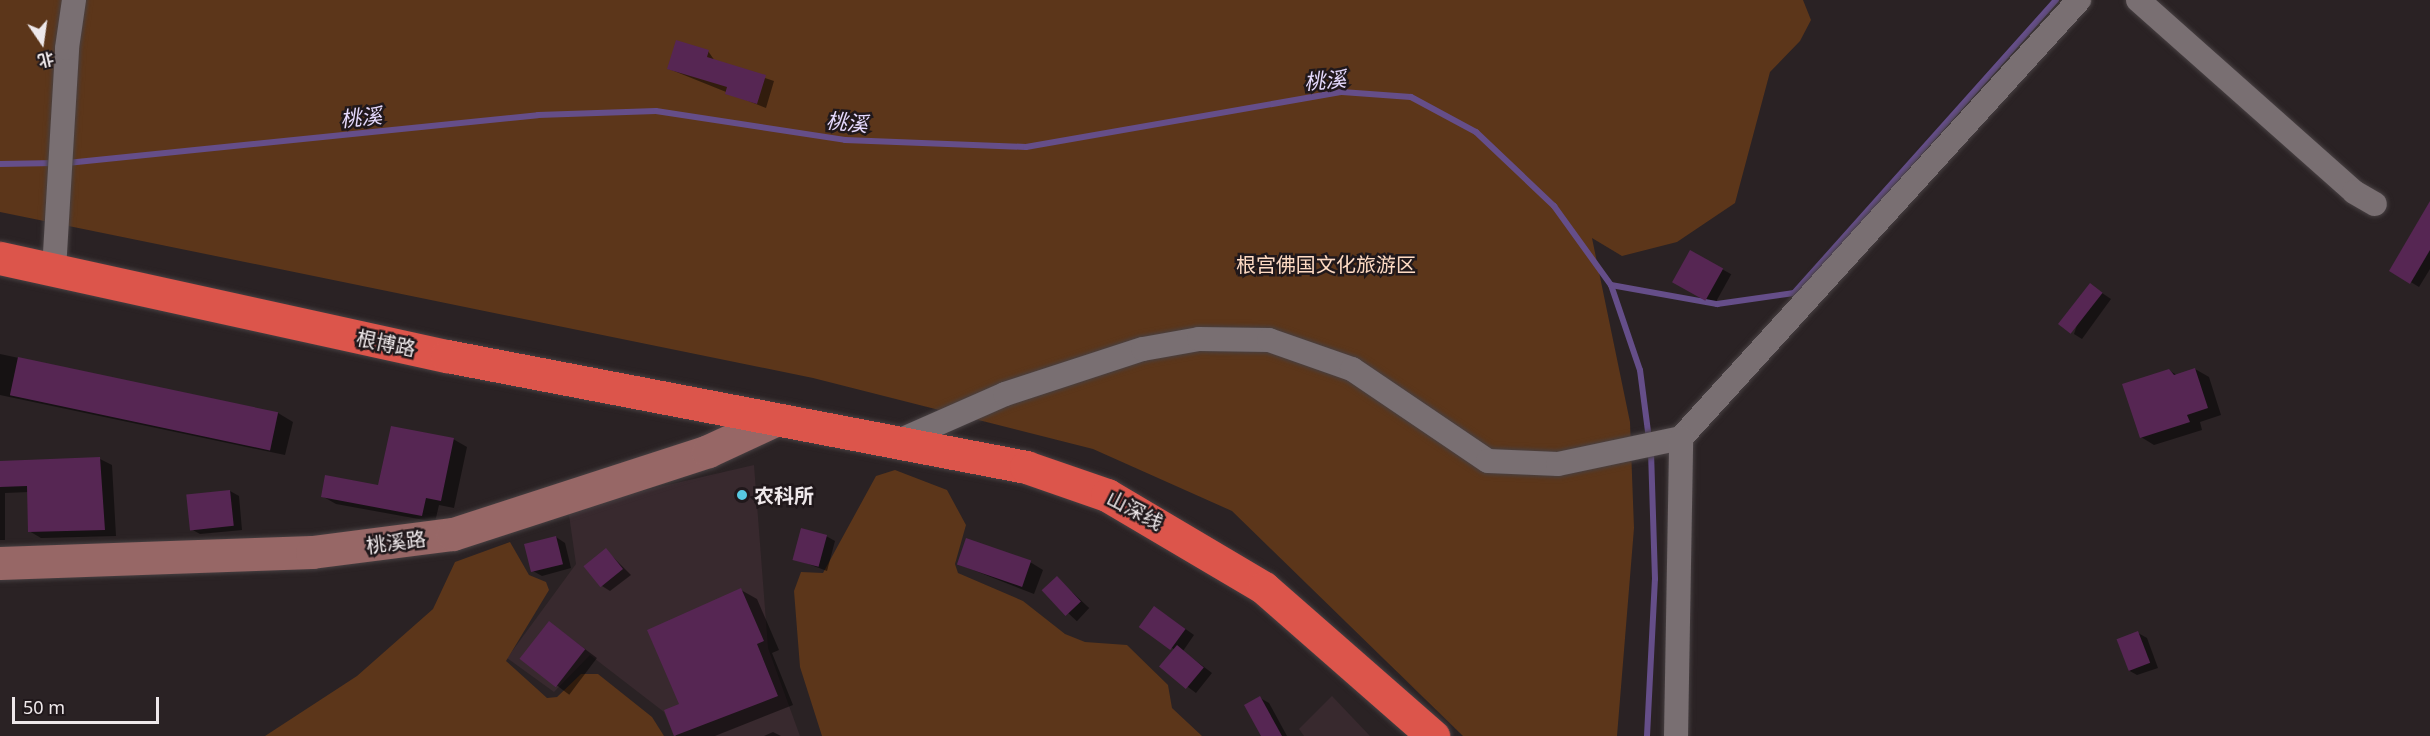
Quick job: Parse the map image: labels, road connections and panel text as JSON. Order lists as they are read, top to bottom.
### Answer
{
  "streets": {
    "highway": ["根博路", "山深线"],
    "street": ["桃溪路"]
  },
  "crossings": [
    ["根博路", "山深线"],
    ["根博路", "桃溪路"],
    ["山深线", "桃溪路"]
  ],
  "water": ["桃溪"],
  "parks": ["根宫佛国文化旅游区"],
  "places": ["农科所"],
  "scale_bar": "50 m",
  "north": "bottom"
}
